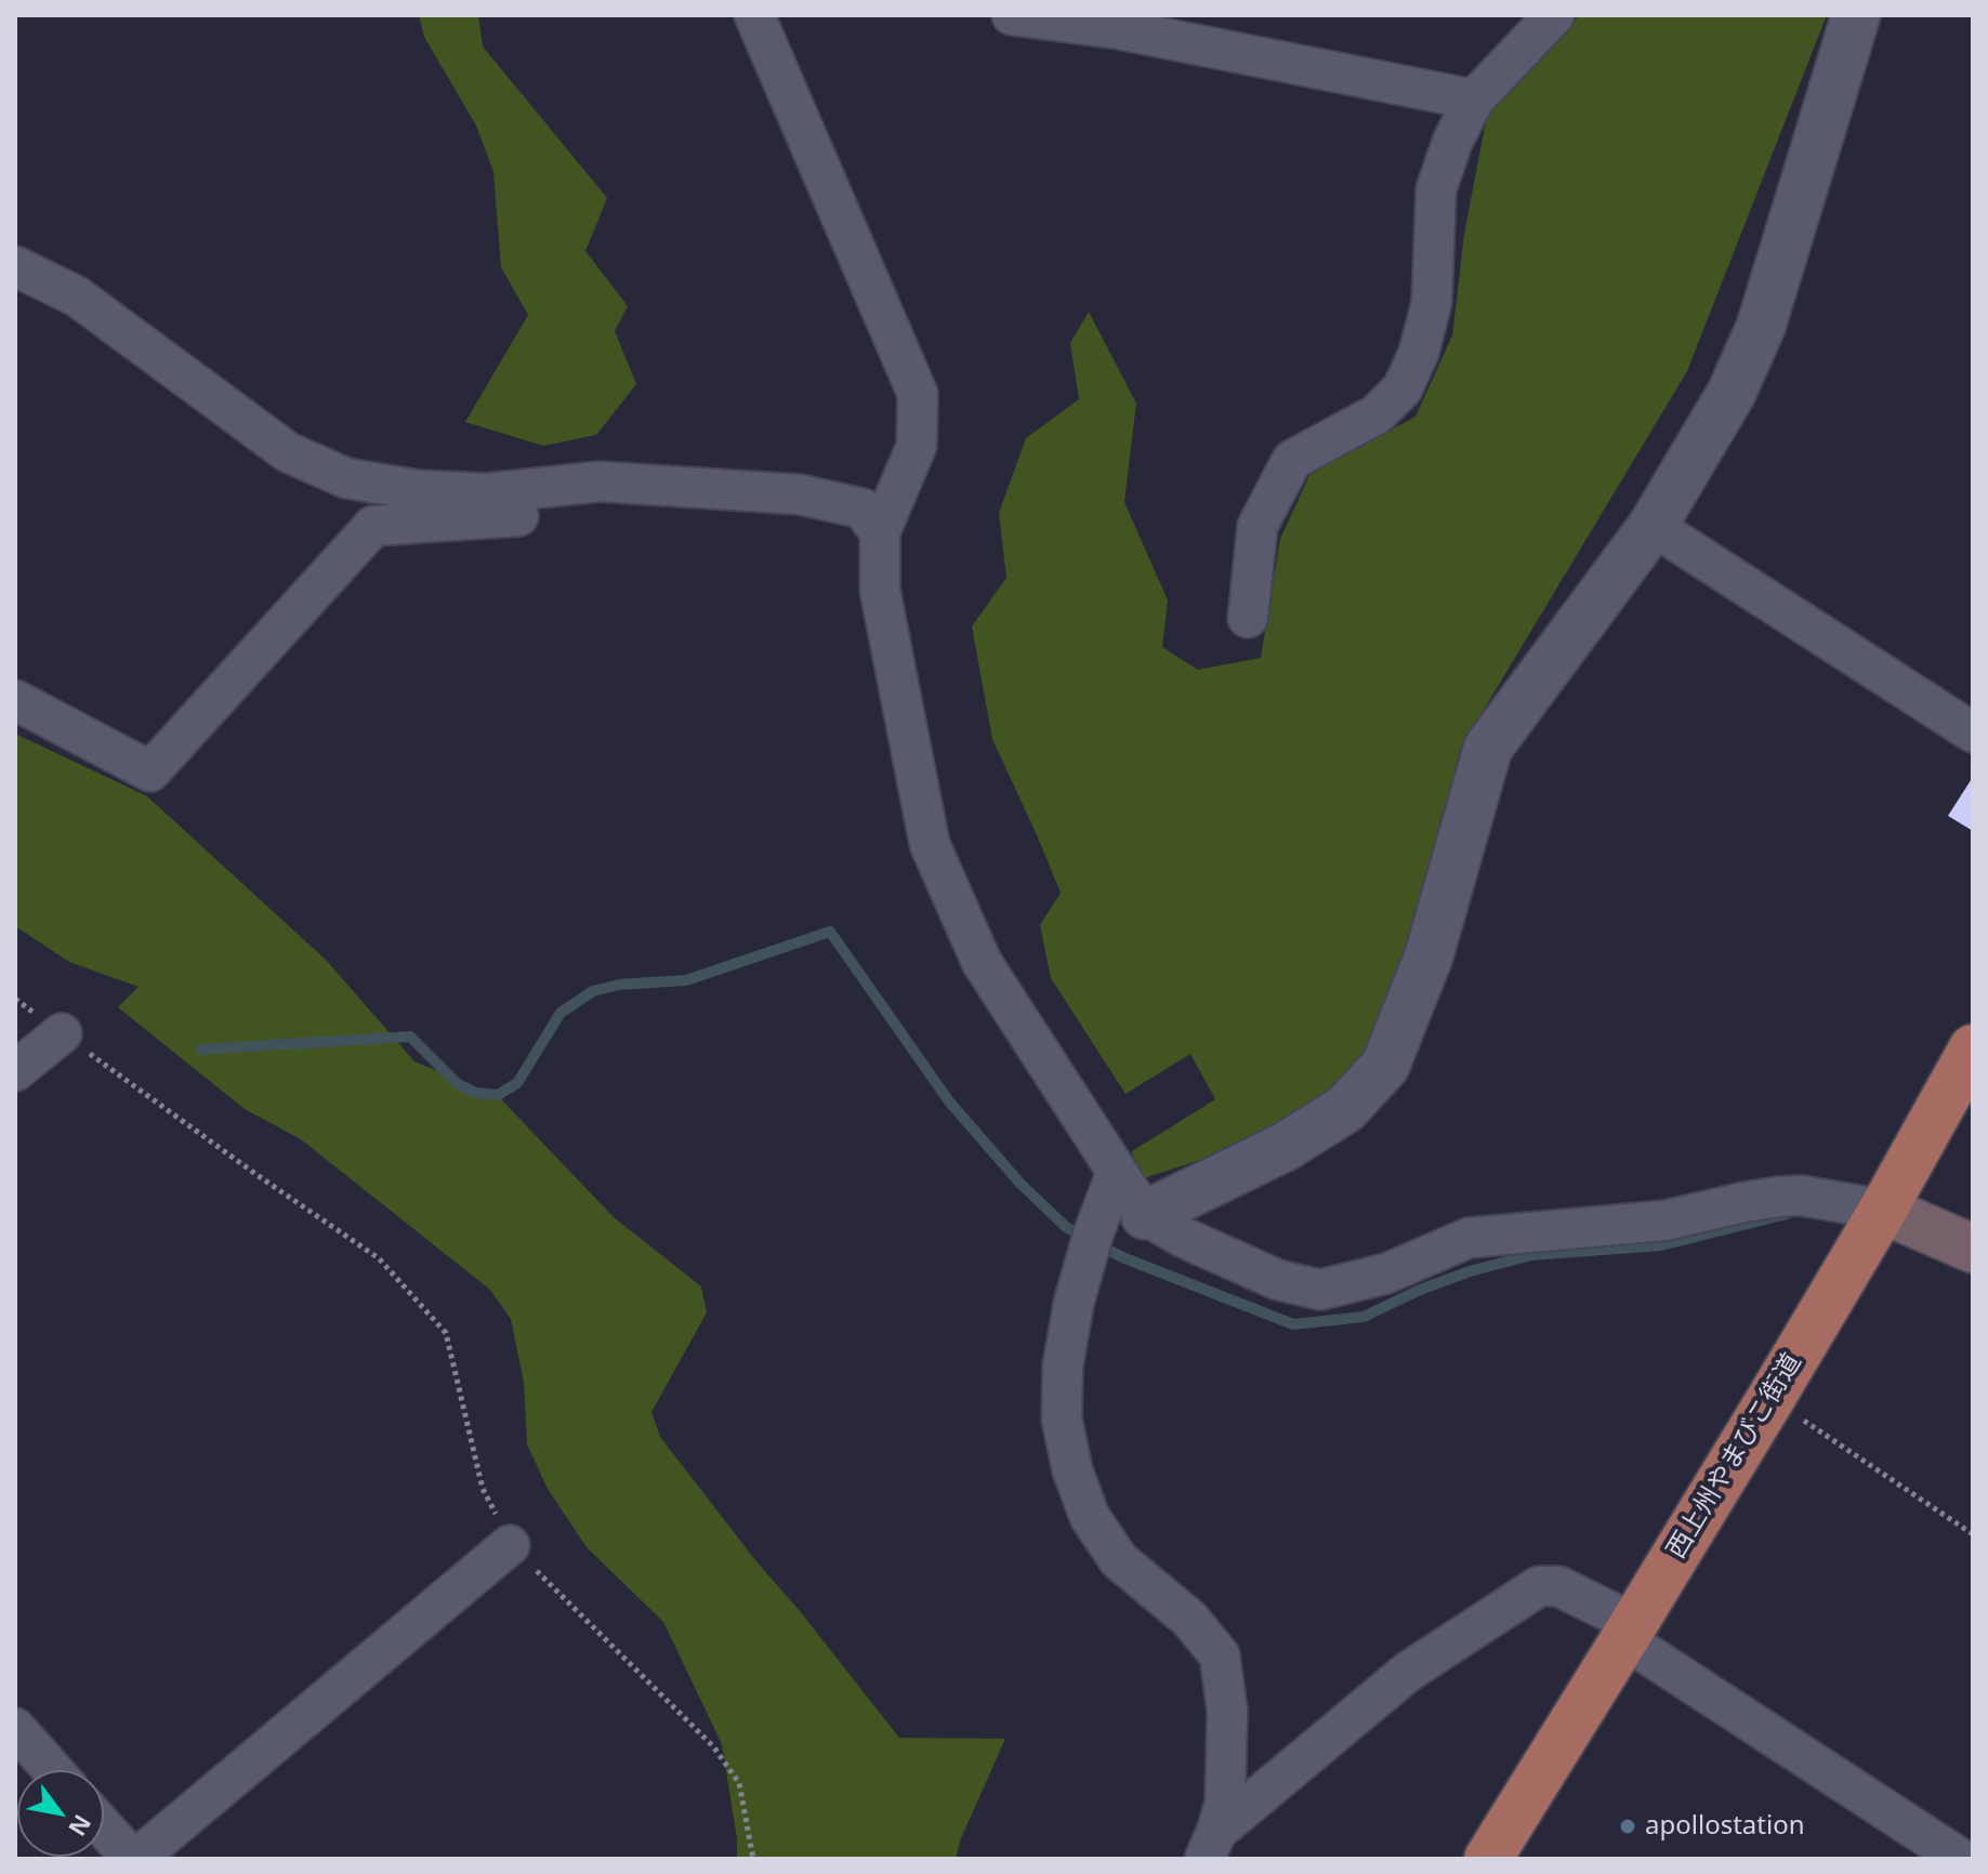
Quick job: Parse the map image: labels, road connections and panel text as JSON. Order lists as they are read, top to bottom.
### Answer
{
  "streets": {
    "highway": ["西上州やまびこ街道"]
  },
  "places": ["apollostation"],
  "north": "bottom right"
}
